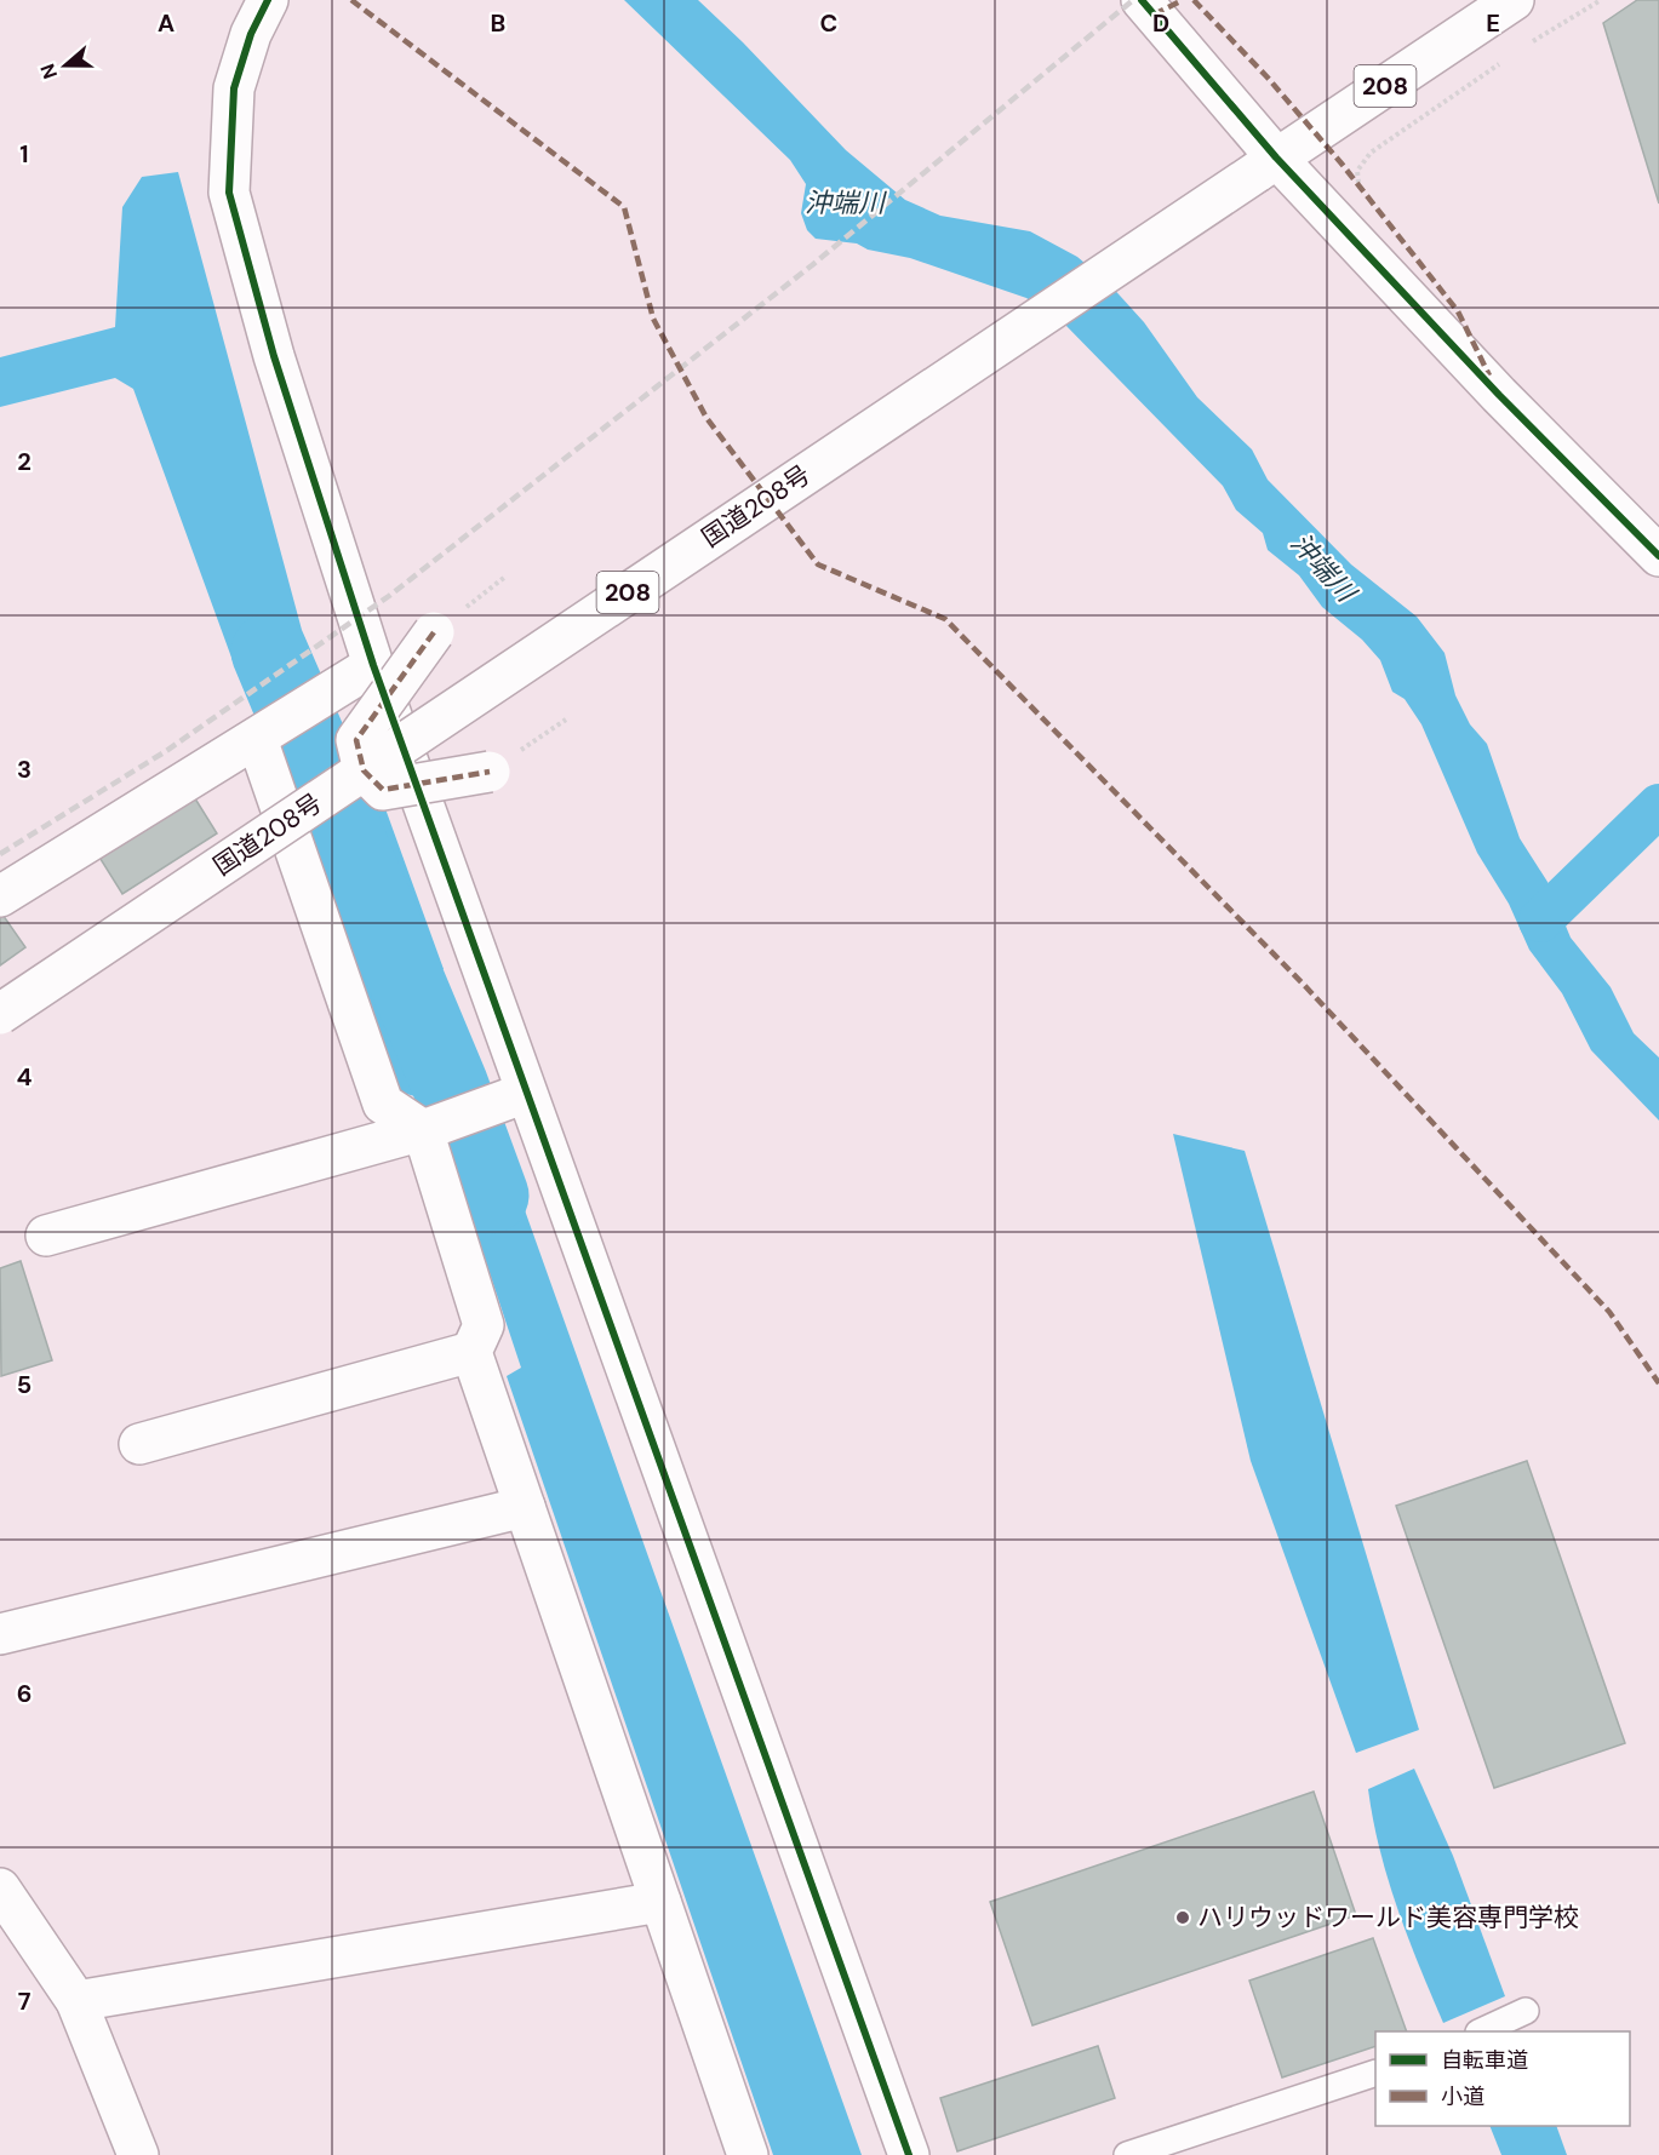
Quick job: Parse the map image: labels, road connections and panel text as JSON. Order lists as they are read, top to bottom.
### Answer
{
  "streets": {
    "main road": ["208", "国道208号"]
  },
  "water": ["沖端川"],
  "places": ["ハリウッドワールド美容専門学校"],
  "legend": ["自転車道", "小道"],
  "north": "left",
  "grid": {
    "columns": [
      "A",
      "B",
      "C",
      "D",
      "E"
    ],
    "rows": [
      "1",
      "2",
      "3",
      "4",
      "5",
      "6",
      "7"
    ]
  }
}
